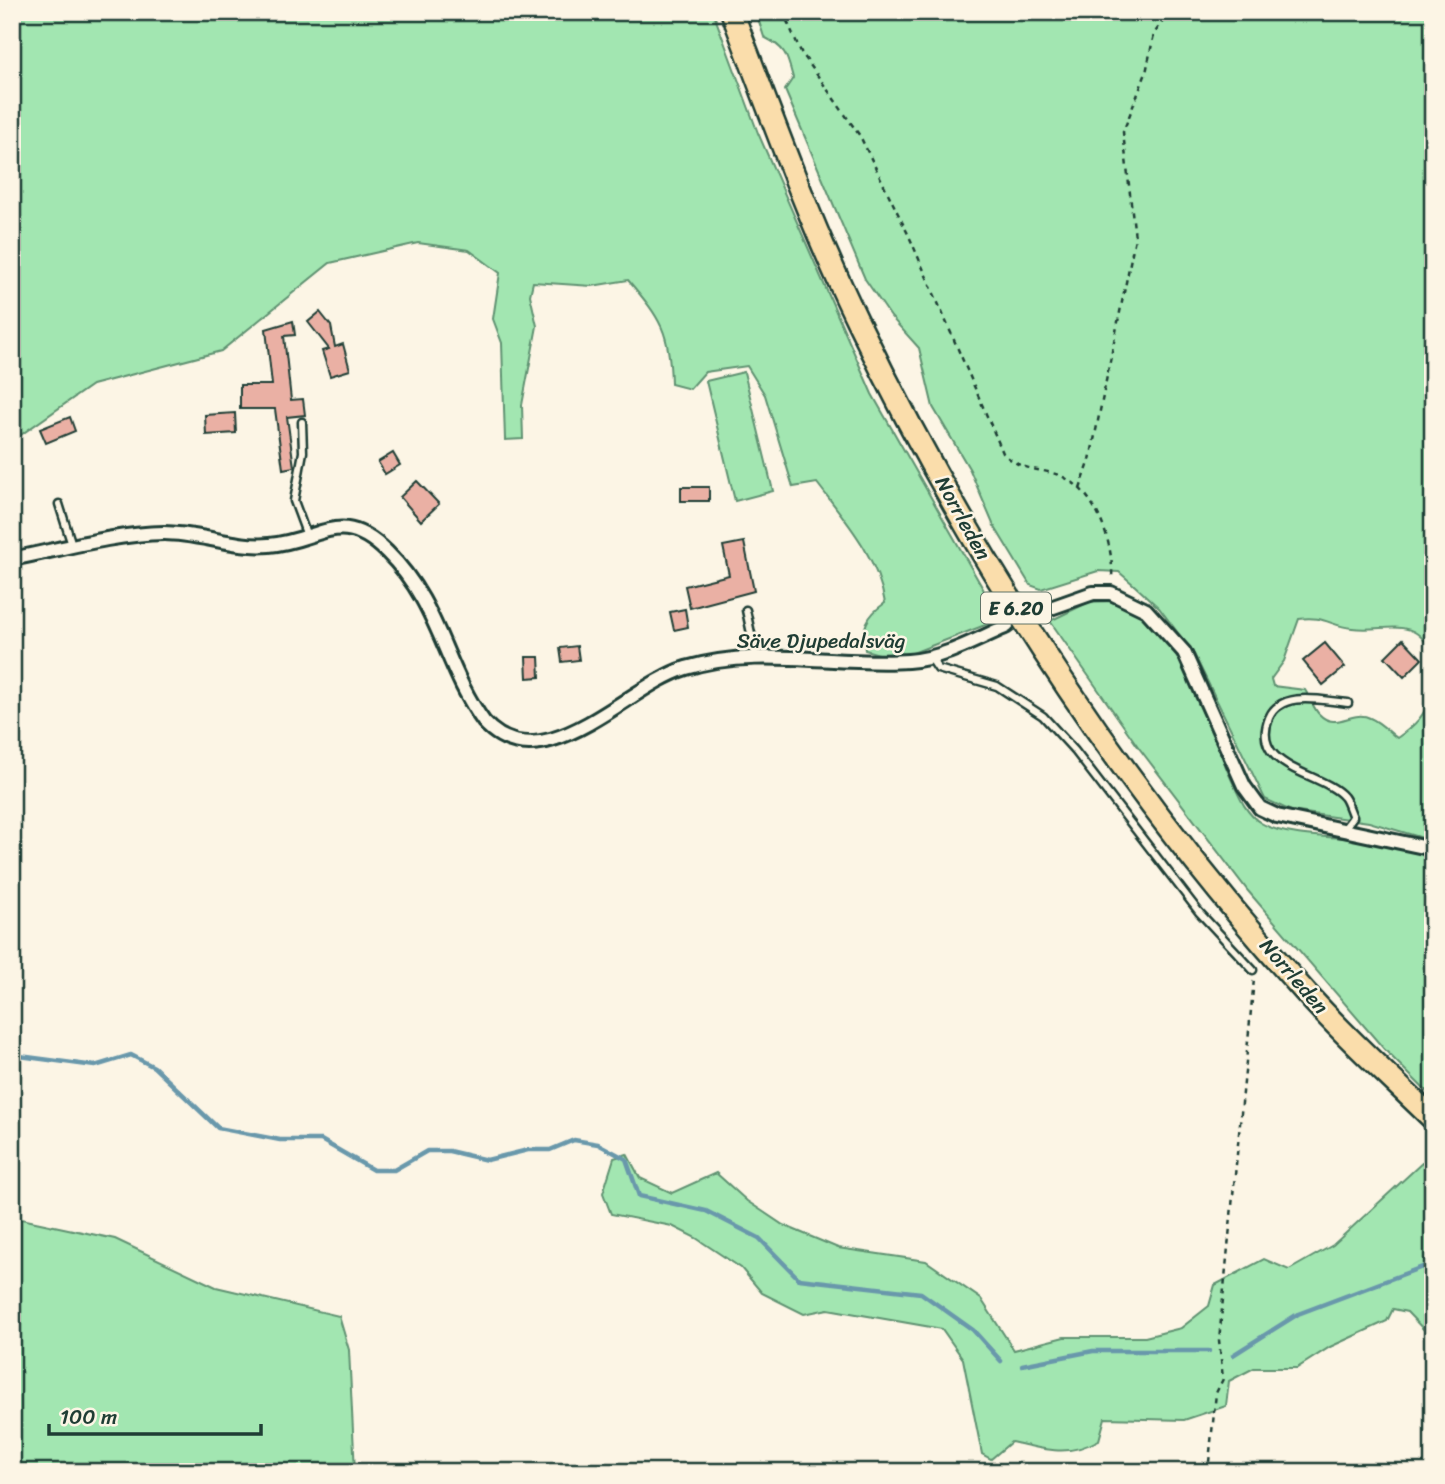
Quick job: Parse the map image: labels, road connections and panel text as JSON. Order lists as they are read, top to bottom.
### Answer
{
  "streets": {
    "highway": ["Norrleden", "E 6.20"],
    "street": ["Säve Djupedalsväg"]
  },
  "scale_bar": "100 m"
}
